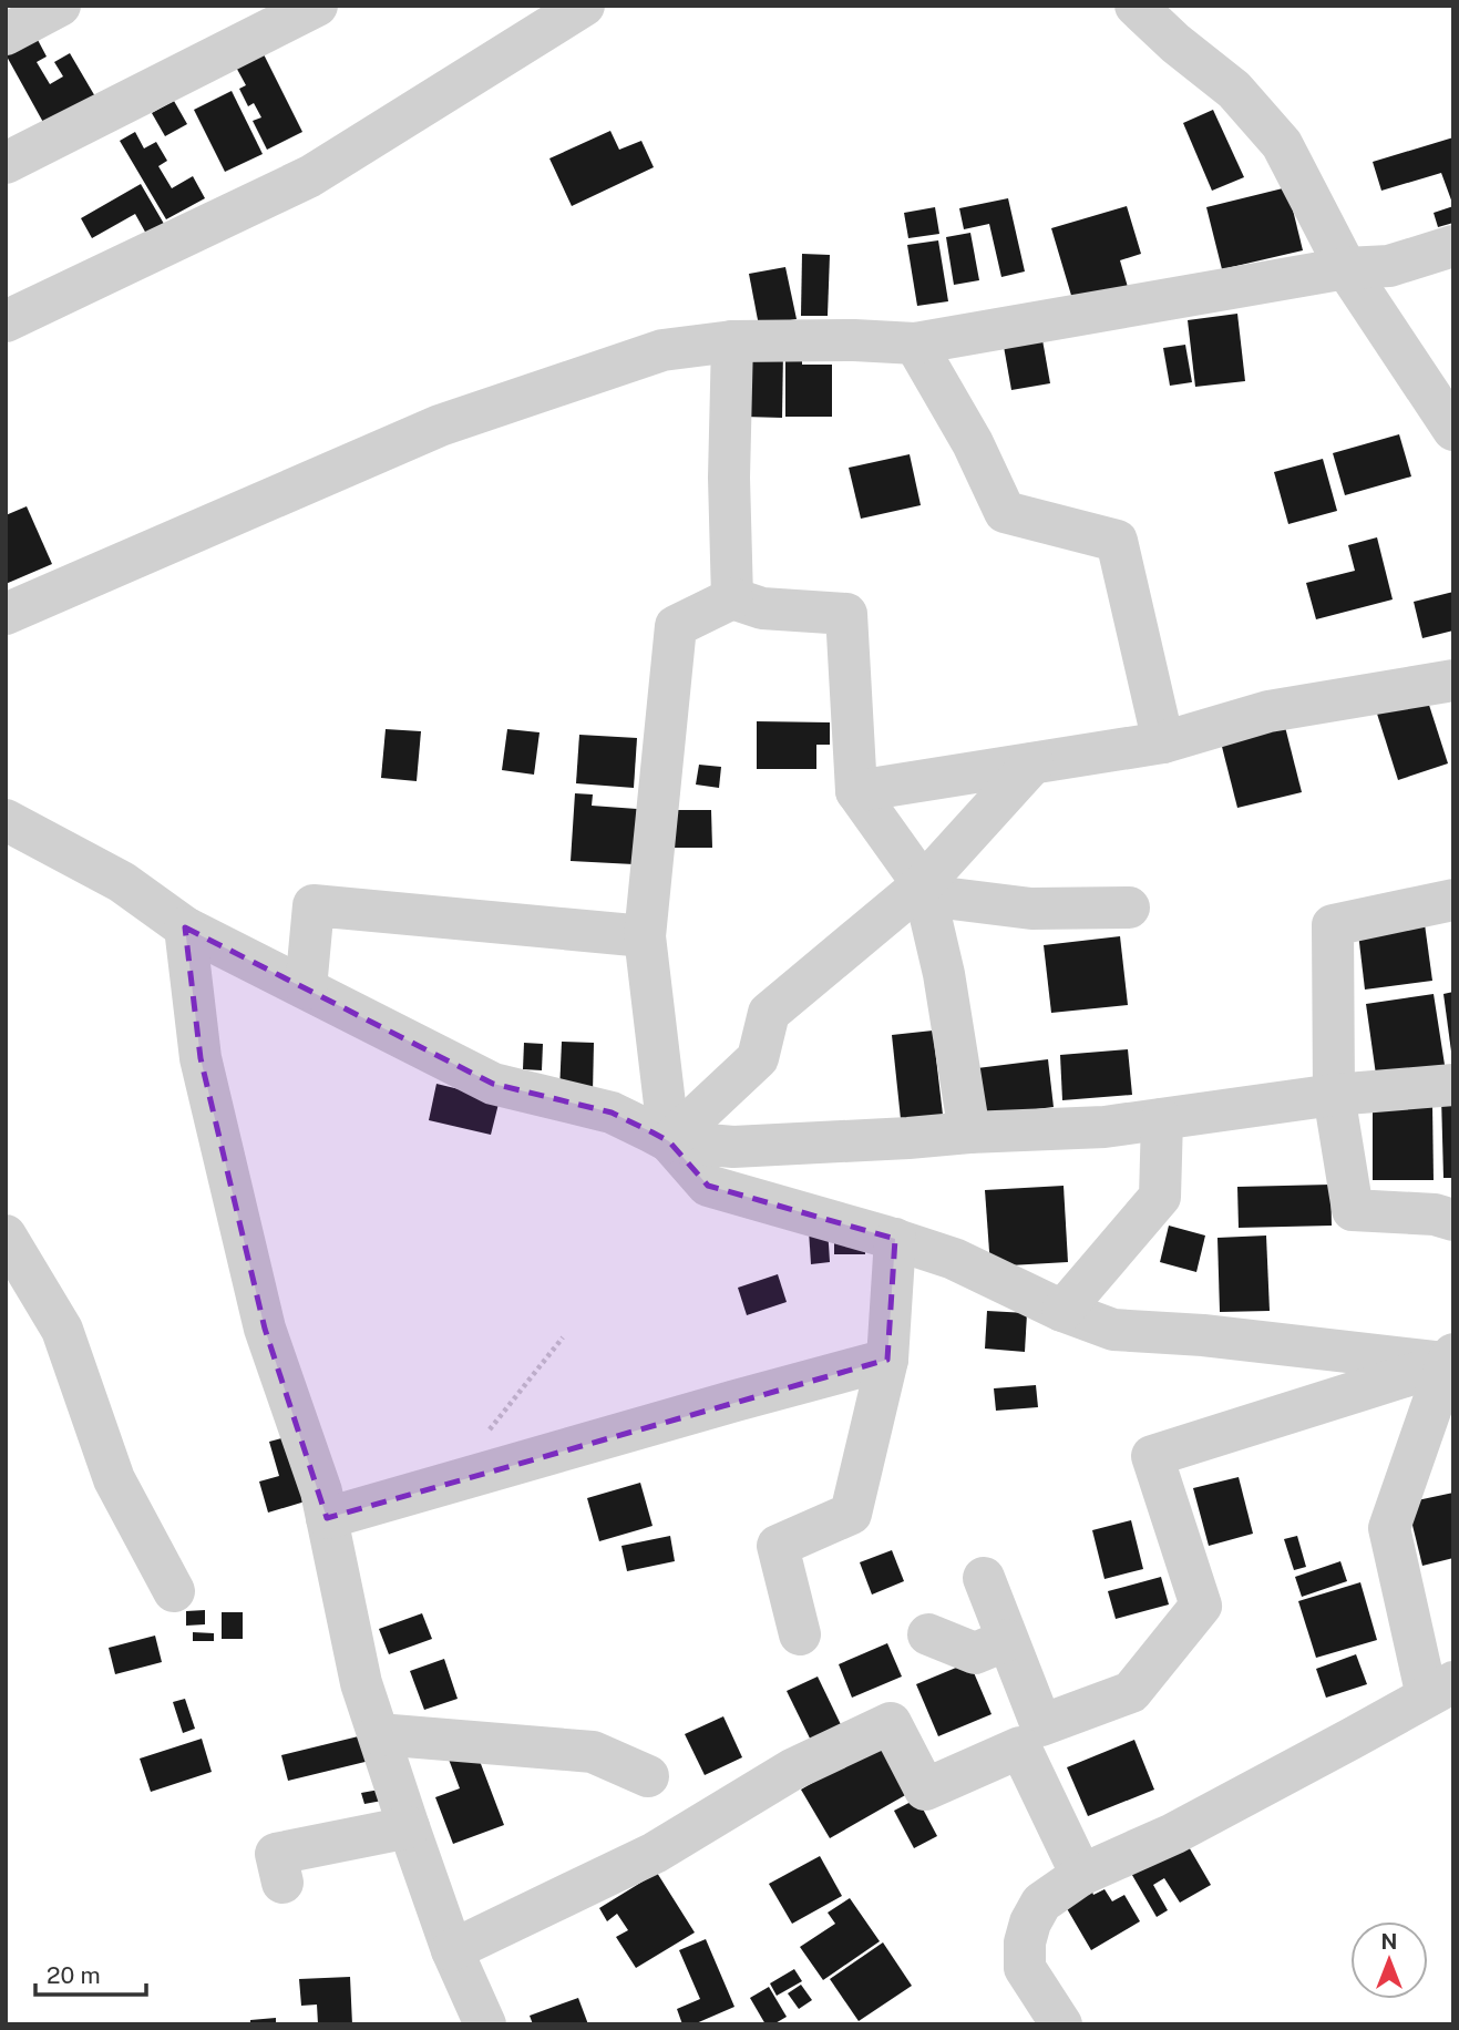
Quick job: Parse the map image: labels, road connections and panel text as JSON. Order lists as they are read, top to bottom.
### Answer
{
  "scale_bar": "20 m",
  "north": "top"
}
